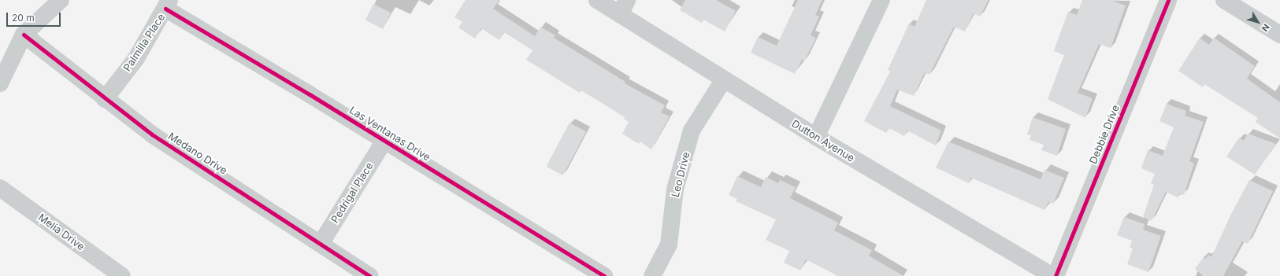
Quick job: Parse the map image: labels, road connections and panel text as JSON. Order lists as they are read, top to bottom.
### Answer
{
  "streets": {
    "main road": ["Dutton Avenue"],
    "street": [
      "Palmilla Place",
      "Las Ventanas Drive",
      "Debbie Drive",
      "Medano Drive",
      "Leo Drive",
      "Pedrigal Place",
      "Melia Drive"
    ]
  },
  "crossings": [
    ["Palmilla Place", "Las Ventanas Drive"],
    ["Palmilla Place", "Medano Drive"],
    ["Las Ventanas Drive", "Pedrigal Place"],
    ["Dutton Avenue", "Leo Drive"],
    ["Medano Drive", "Pedrigal Place"]
  ],
  "scale_bar": "20 m",
  "north": "bottom right"
}
